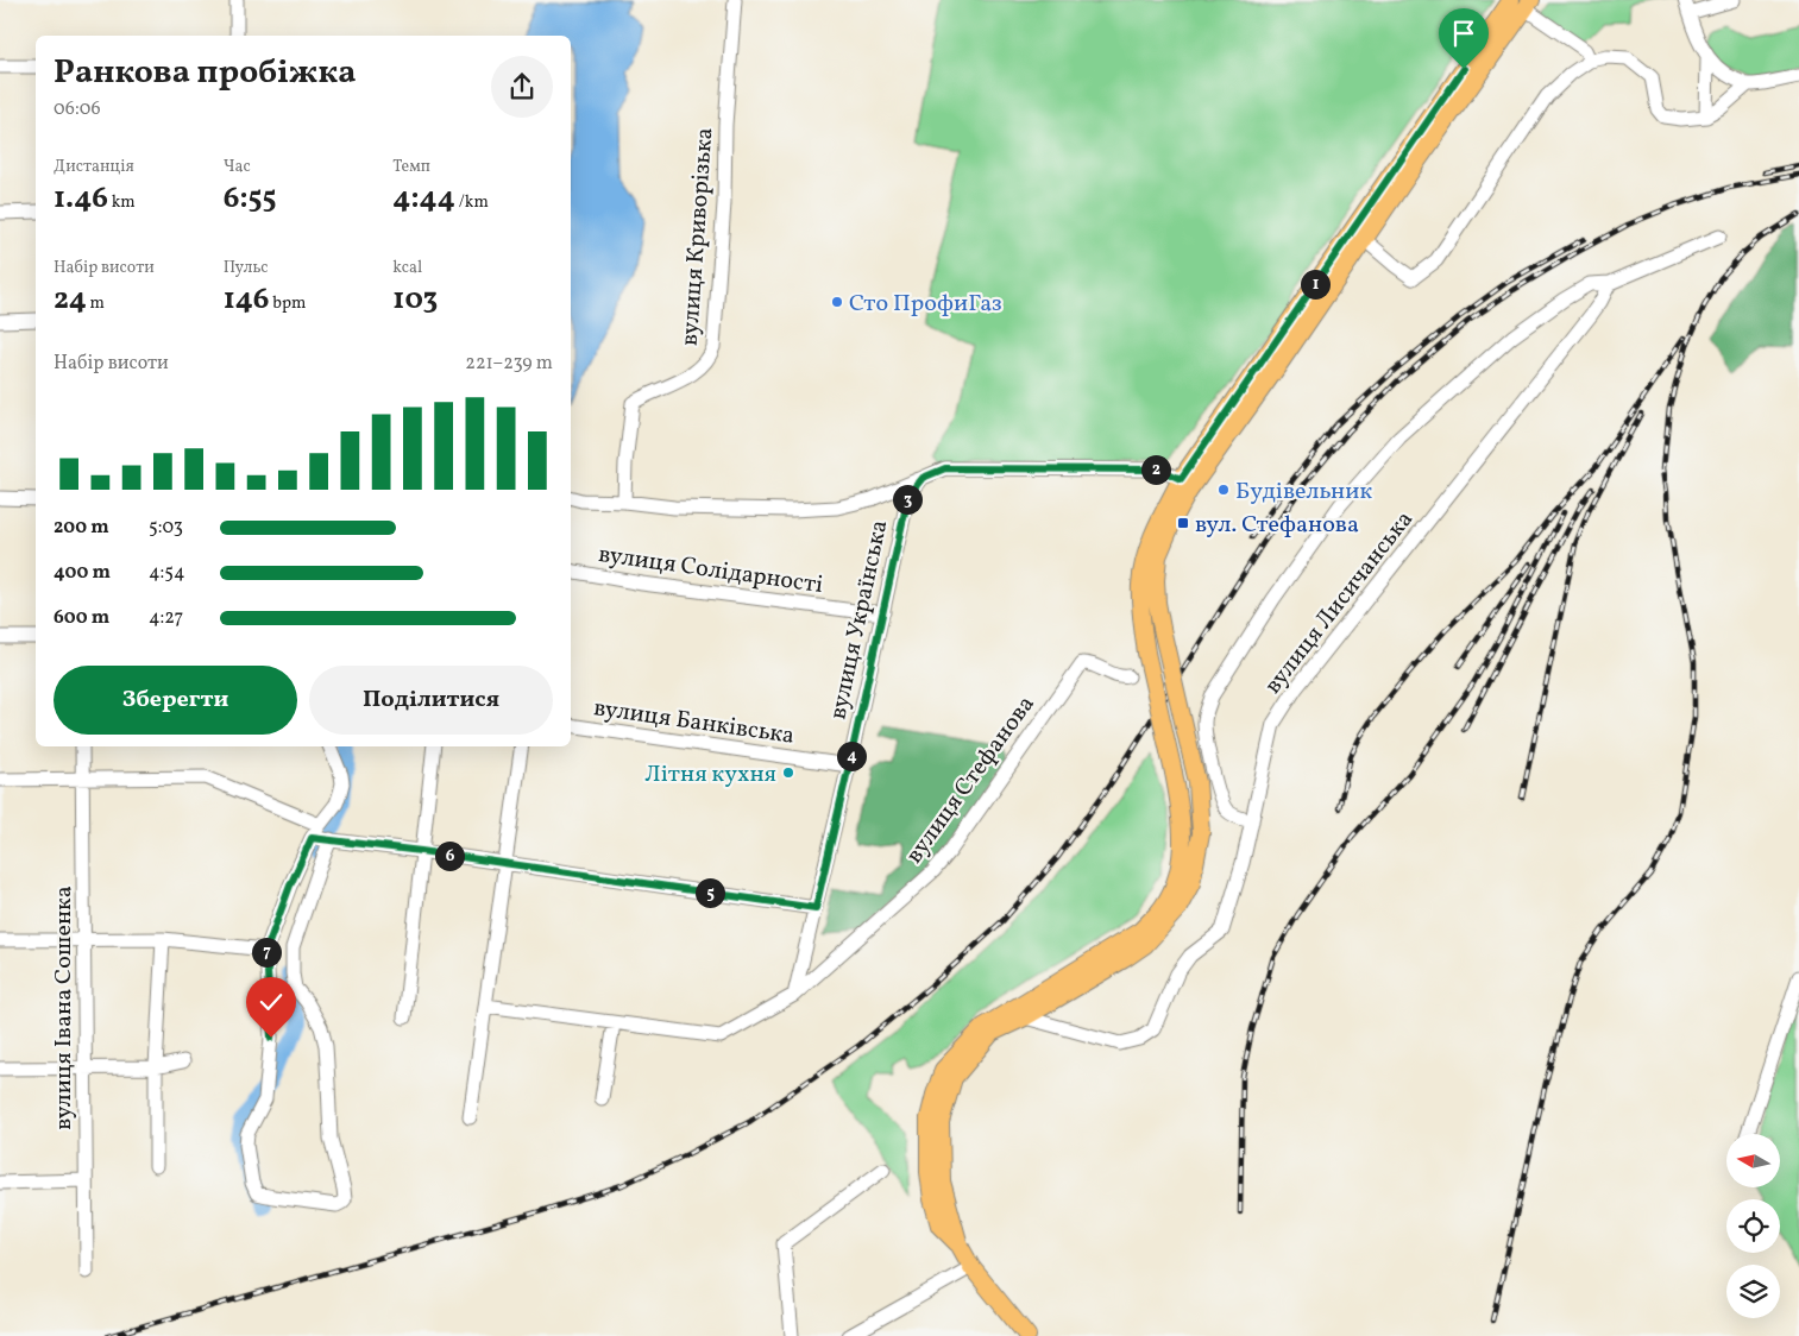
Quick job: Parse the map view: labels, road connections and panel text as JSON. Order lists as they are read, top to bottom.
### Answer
{
  "streets": {
    "street": [
      "вулиця Криворізька",
      "вулиця Солідарності",
      "вулиця Лисичанська",
      "вулиця Українська",
      "вулиця Банківська",
      "вулиця Стефанова",
      "вулиця Івана Сошенка"
    ]
  },
  "crossings": [
    ["вулиця Солідарності", "вулиця Українська"],
    ["вулиця Українська", "вулиця Банківська"],
    ["вулиця Українська", "вулиця Стефанова"]
  ],
  "places": {
    "other": ["Сто ПрофиГаз", "Будівельник", "Літня кухня"],
    "transit": ["вул. Стефанова"]
  },
  "north": "left",
  "page": {
    "heading": ["Ранкова пробіжка", "06:06"],
    "stats": [
      ["Дистанція", "1.46 km"],
      ["Час", "6:55"],
      ["Темп", "4:44 /km"],
      ["Набір висоти", "24 m"],
      ["Пульс", "146 bpm"],
      ["kcal", "103"]
    ],
    "pins": [
      "1",
      "2",
      "3",
      "4",
      "6",
      "5",
      "7"
    ],
    "chart": ["Набір висоти", "221–239 m"],
    "list": [
      {
        "name": "200 m",
        "note": "5:03"
      },
      {
        "name": "400 m",
        "note": "4:54"
      },
      {
        "name": "600 m",
        "note": "4:27"
      }
    ],
    "buttons": ["Зберегти", "Поділитися"]
  }
}
